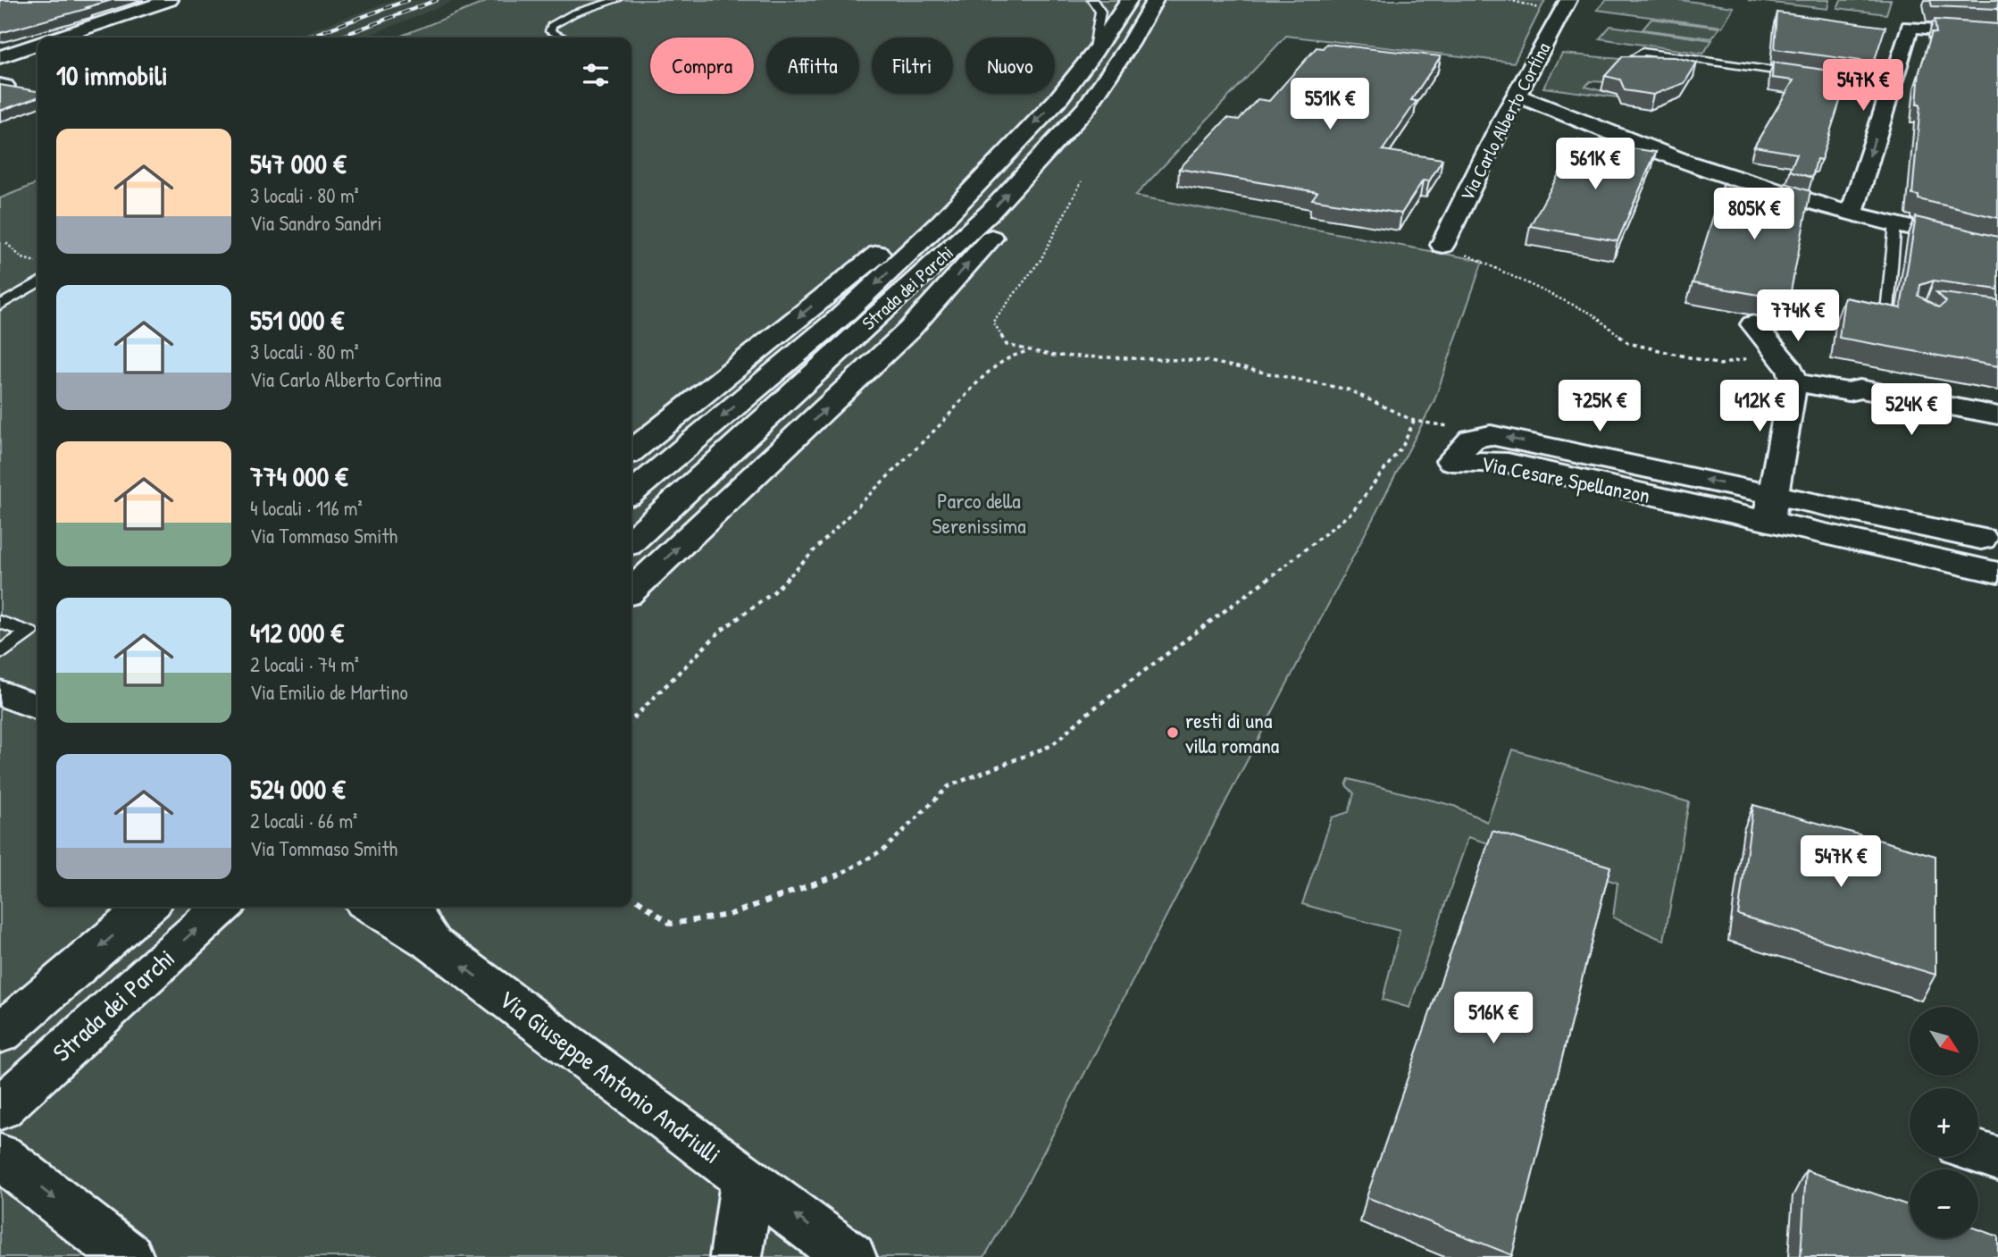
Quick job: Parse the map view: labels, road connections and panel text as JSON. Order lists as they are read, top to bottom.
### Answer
{
  "streets": {
    "main road": [
      "Via Carlo Alberto Cortina",
      "Strada dei Parchi",
      "Via Cesare Spellanzon",
      "Via Giuseppe Antonio Andriulli"
    ]
  },
  "one_way": ["Via Giuseppe Antonio Andriulli"],
  "parks": ["Parco della Serenissima"],
  "places": ["resti di una villa romana"],
  "north": "bottom right",
  "page": {
    "chip": [
      "Compra",
      "Affitta",
      "Filtri",
      "Nuovo"
    ],
    "heading": "10 immobili",
    "price": [
      "547K €",
      "551K €",
      "561K €",
      "805K €",
      "774K €",
      "725K €",
      "412K €",
      "524K €",
      "547K €",
      "516K €"
    ],
    "list": [
      {
        "name": "547 000 €",
        "note": "3 locali · 80 m² · Via Sandro Sandri"
      },
      {
        "name": "551 000 €",
        "note": "3 locali · 80 m² · Via Carlo Alberto Cortina"
      },
      {
        "name": "774 000 €",
        "note": "4 locali · 116 m² · Via Tommaso Smith"
      },
      {
        "name": "412 000 €",
        "note": "2 locali · 74 m² · Via Emilio de Martino"
      },
      {
        "name": "524 000 €",
        "note": "2 locali · 66 m² · Via Tommaso Smith"
      }
    ],
    "map_buttons": ["+", "−"]
  }
}
